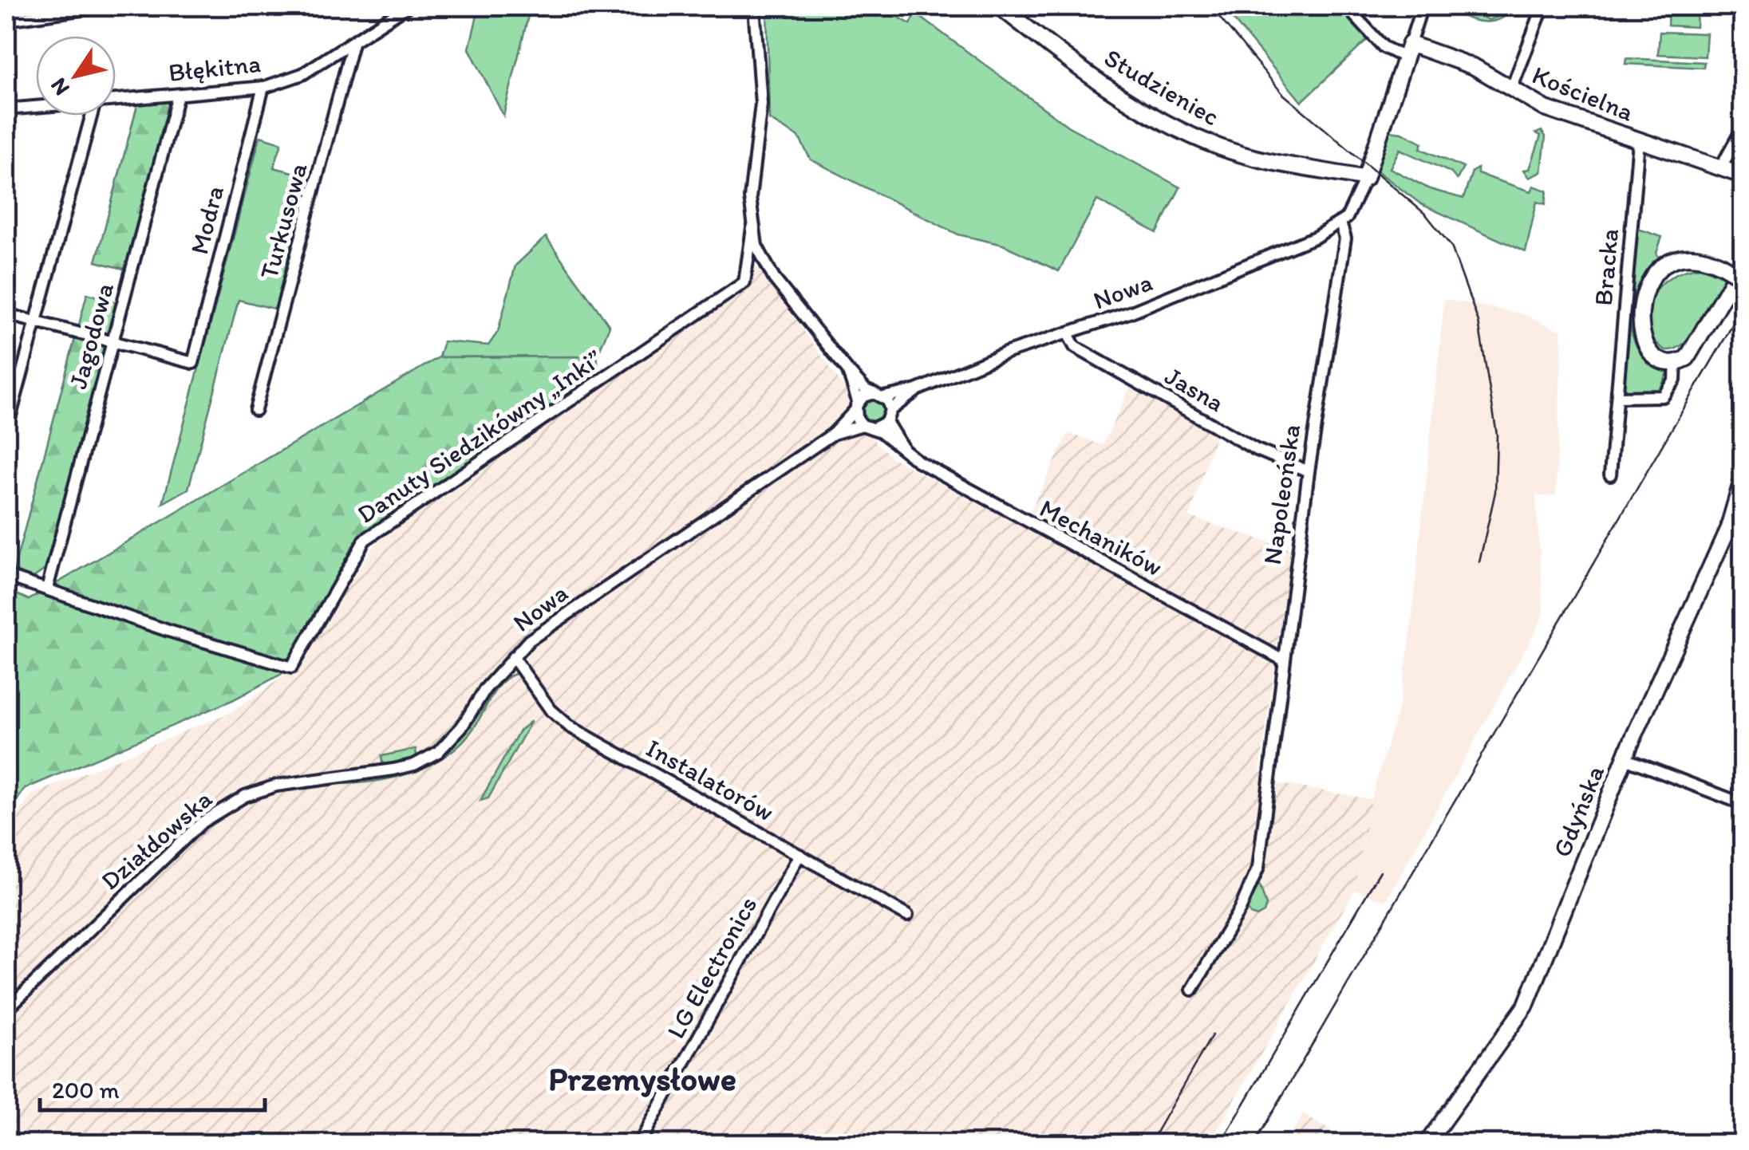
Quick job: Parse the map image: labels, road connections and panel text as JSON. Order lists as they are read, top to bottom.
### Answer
{
  "streets": {
    "main road": ["Studzieniec", "Kościelna", "Gdyńska"],
    "street": [
      "Błękitna",
      "Modra",
      "Turkusowa",
      "Bracka",
      "Nowa",
      "Jagodowa",
      "Jasna",
      "Danuty Siedzikówny „Inki”",
      "Napoleońska",
      "Mechaników",
      "Instalatorów",
      "Działdowska",
      "LG Electronics"
    ]
  },
  "crossings": [
    ["Błękitna", "Modra"],
    ["Błękitna", "Turkusowa"],
    ["Błękitna", "Jagodowa"],
    ["Kościelna", "Bracka"],
    ["Modra", "Jagodowa"],
    ["Nowa", "Jasna"],
    ["Nowa", "Napoleońska"],
    ["Nowa", "Mechaników"],
    ["Nowa", "Instalatorów"],
    ["Nowa", "Działdowska"],
    ["Jagodowa", "Danuty Siedzikówny „Inki”"],
    ["Jasna", "Napoleońska"],
    ["Napoleońska", "Mechaników"],
    ["Instalatorów", "Działdowska"],
    ["Instalatorów", "LG Electronics"]
  ],
  "districts": ["Przemysłowe"],
  "scale_bar": "200 m",
  "north": "bottom left"
}
